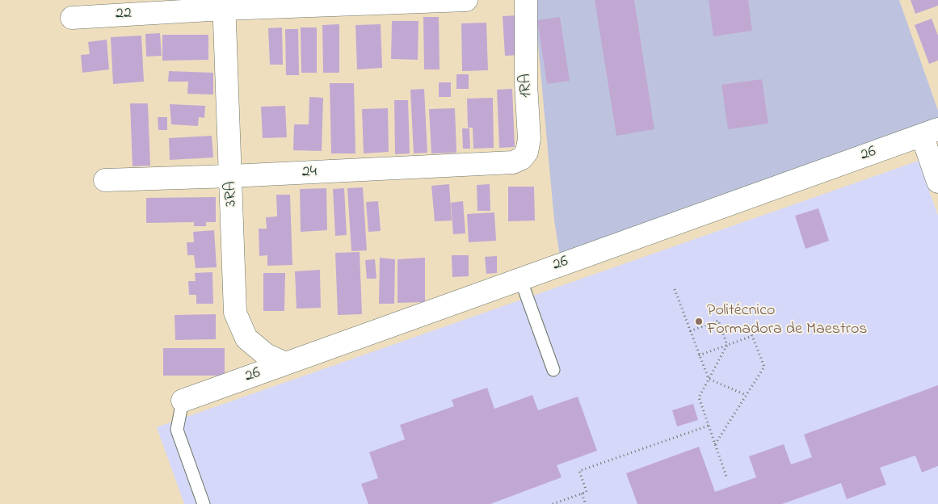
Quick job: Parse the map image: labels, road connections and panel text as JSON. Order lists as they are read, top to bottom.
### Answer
{
  "streets": {
    "street": [
      "22",
      "1RA",
      "26",
      "24",
      "3RA"
    ]
  },
  "crossings": [
    ["22", "3RA"],
    ["1RA", "24"],
    ["26", "3RA"],
    ["24", "3RA"]
  ],
  "places": ["Politécnico Formadora de Maestros"]
}
